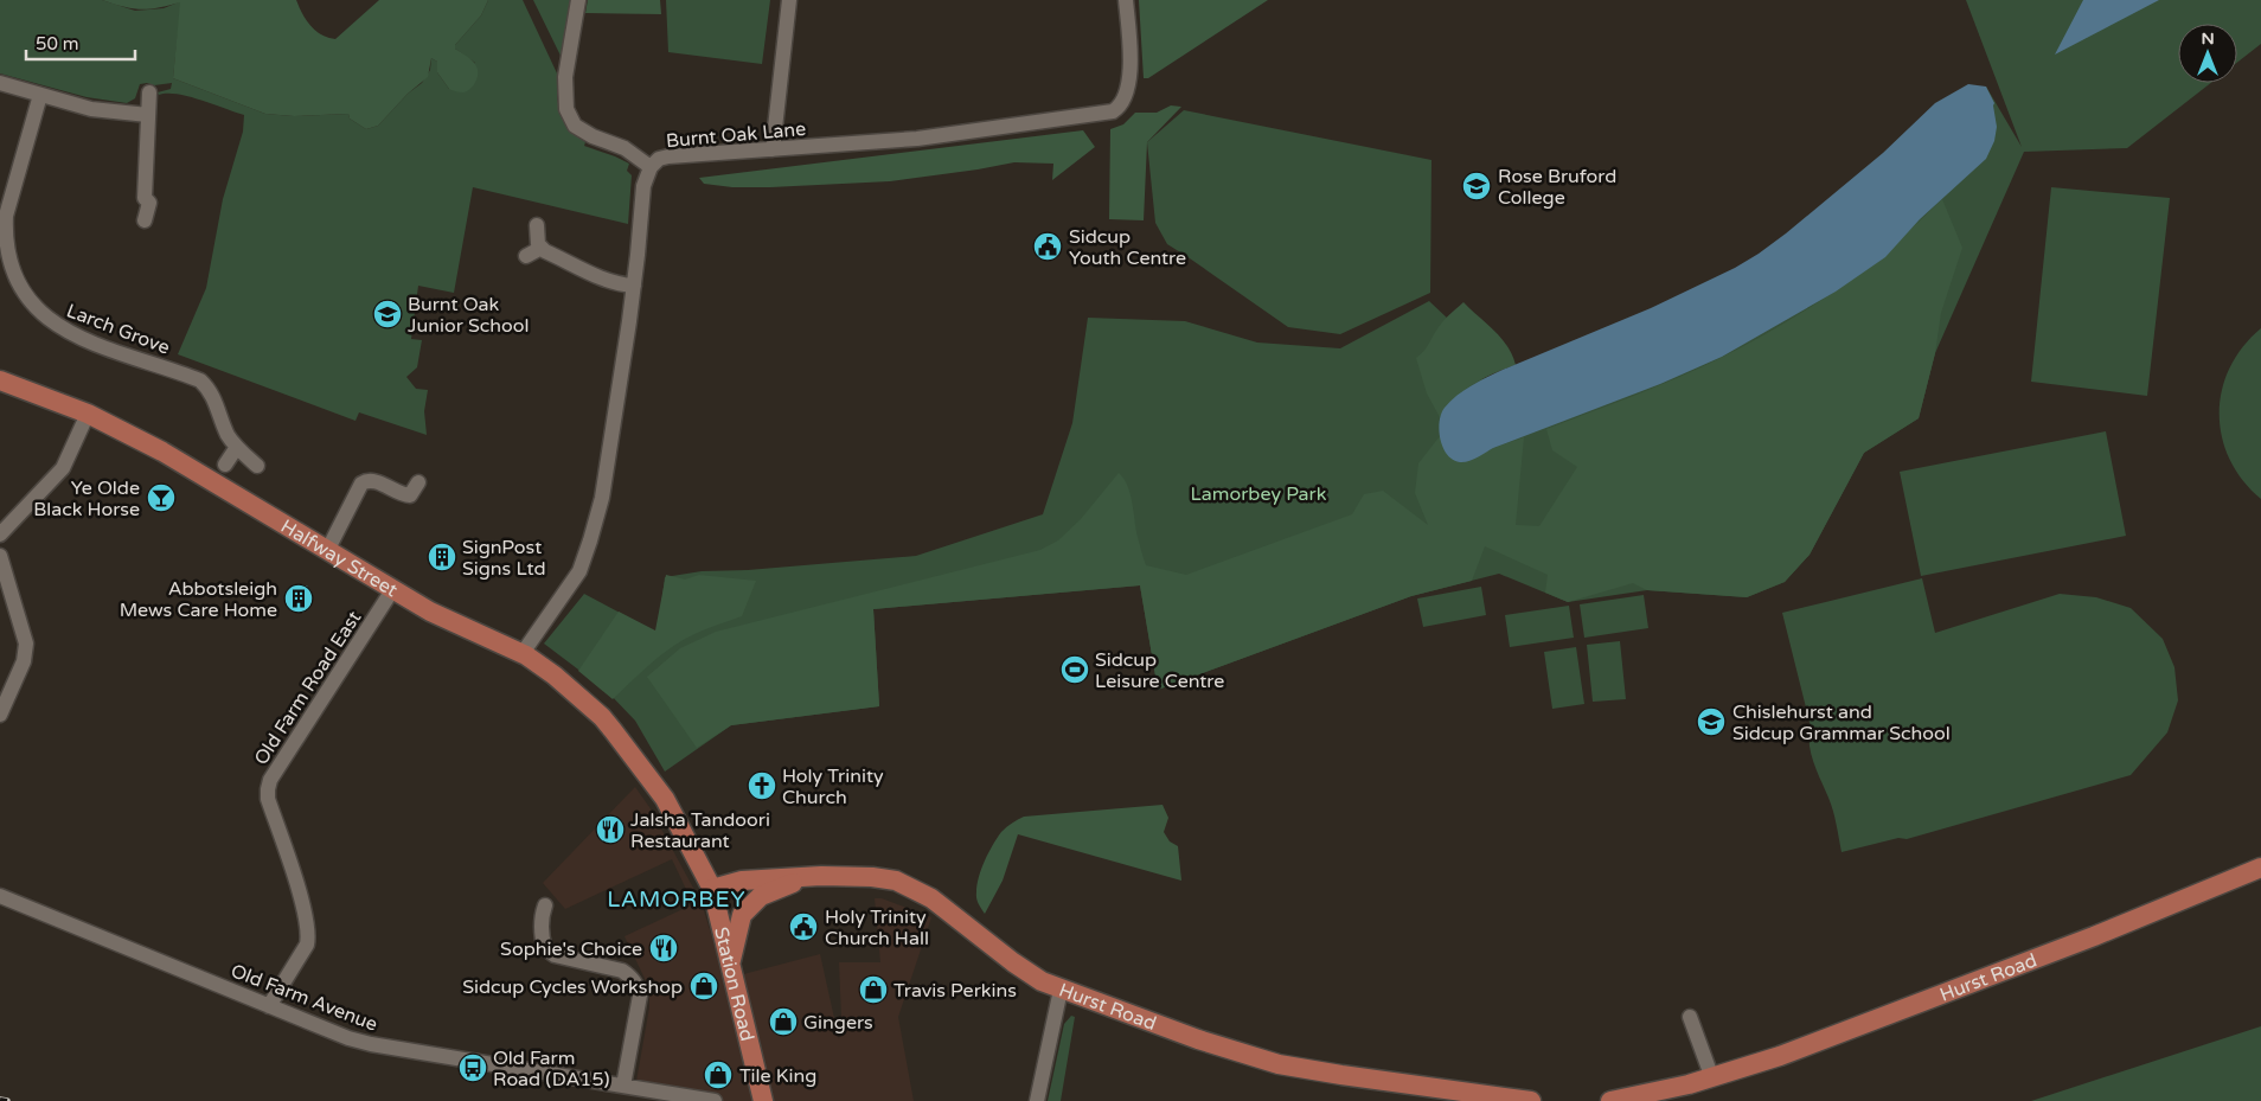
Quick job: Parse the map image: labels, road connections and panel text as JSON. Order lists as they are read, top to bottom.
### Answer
{
  "streets": {
    "main road": ["Halfway Street", "Hurst Road", "Station Road"],
    "street": [
      "Burnt Oak Lane",
      "Larch Grove",
      "Old Farm Road East",
      "Old Farm Avenue"
    ]
  },
  "crossings": [
    ["Burnt Oak Lane", "Halfway Street"],
    ["Halfway Street", "Old Farm Road East"],
    ["Halfway Street", "Station Road"],
    ["Old Farm Road East", "Old Farm Avenue"],
    ["Hurst Road", "Station Road"]
  ],
  "districts": ["LAMORBEY"],
  "parks": ["Lamorbey Park"],
  "places": {
    "school or university": ["Rose Bruford College", "Burnt Oak Junior School", "Chislehurst and Sidcup Grammar School"],
    "public building": ["Sidcup Youth Centre", "Holy Trinity Church Hall"],
    "bar": ["Ye Olde Black Horse"],
    "building": ["SignPost Signs Ltd", "Abbotsleigh Mews Care Home"],
    "sports": ["Sidcup Leisure Centre"],
    "church": ["Holy Trinity Church"],
    "restaurant": ["Jalsha Tandoori Restaurant", "Sophie's Choice"],
    "shop": [
      "Sidcup Cycles Workshop",
      "Travis Perkins",
      "Gingers",
      "Tile King"
    ],
    "bus stop": ["Old Farm Road (DA15)"]
  },
  "scale_bar": "50 m",
  "north": "top"
}
